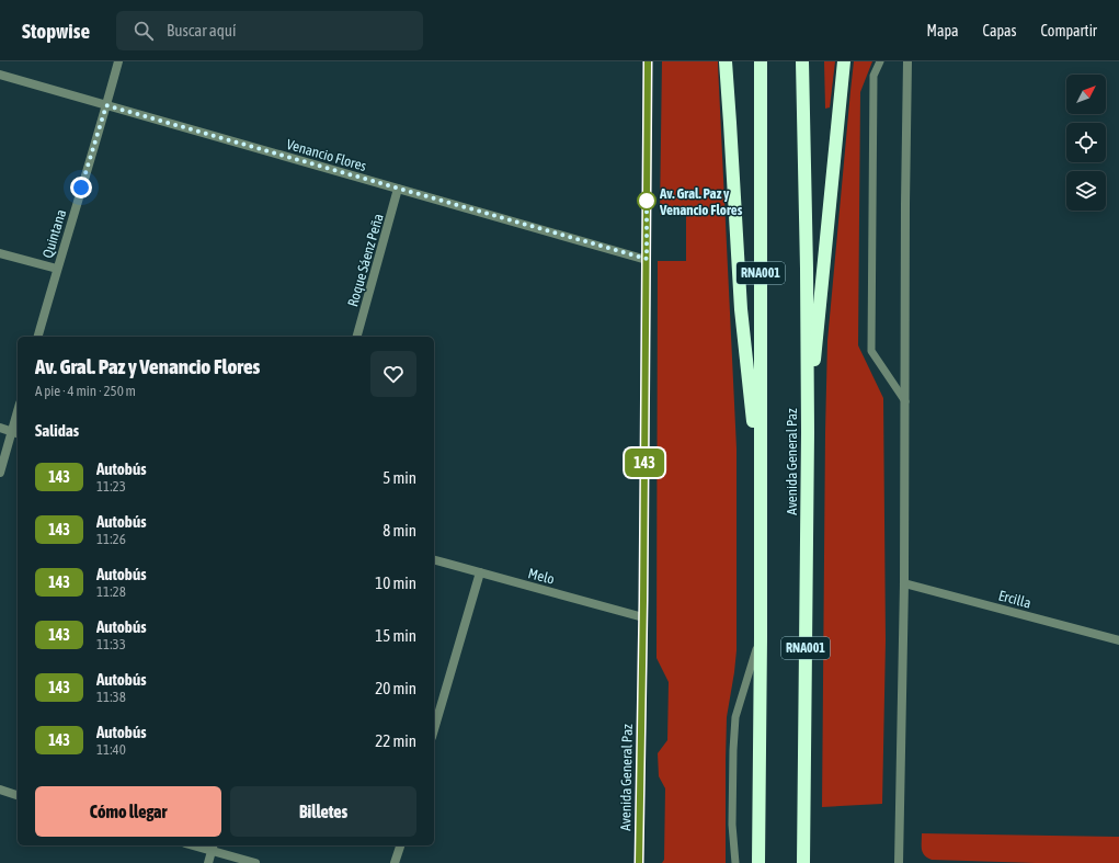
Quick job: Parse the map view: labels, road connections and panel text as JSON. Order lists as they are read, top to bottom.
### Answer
{
  "streets": {
    "highway": ["RNA001", "Avenida General Paz"],
    "street": [
      "Venancio Flores",
      "Quintana",
      "Roque Sáenz Peña",
      "Melo",
      "Ercilla"
    ]
  },
  "crossings": [
    ["Venancio Flores", "Quintana"],
    ["Venancio Flores", "Roque Sáenz Peña"],
    ["Venancio Flores", "Avenida General Paz"],
    ["Avenida General Paz", "Melo"]
  ],
  "places": ["Av. Gral. Paz y Venancio Flores"],
  "lines": ["bus line 143"],
  "north": "top right",
  "page": {
    "header": "Stopwise",
    "search": "Buscar aquí",
    "nav": ["Mapa", "Capas", "Compartir"],
    "on_map": "143",
    "heading": [
      ["Av. Gral. Paz y Venancio Flores", "A pie · 4 min · 250 m"],
      "Salidas"
    ],
    "list": [
      {
        "mark": "143",
        "name": "Autobús",
        "note": "11:23",
        "value": "5 min"
      },
      {
        "mark": "143",
        "name": "Autobús",
        "note": "11:26",
        "value": "8 min"
      },
      {
        "mark": "143",
        "name": "Autobús",
        "note": "11:28",
        "value": "10 min"
      },
      {
        "mark": "143",
        "name": "Autobús",
        "note": "11:33",
        "value": "15 min"
      },
      {
        "mark": "143",
        "name": "Autobús",
        "note": "11:38",
        "value": "20 min"
      },
      {
        "mark": "143",
        "name": "Autobús",
        "note": "11:40",
        "value": "22 min"
      }
    ],
    "buttons": ["Cómo llegar", "Billetes"]
  }
}
